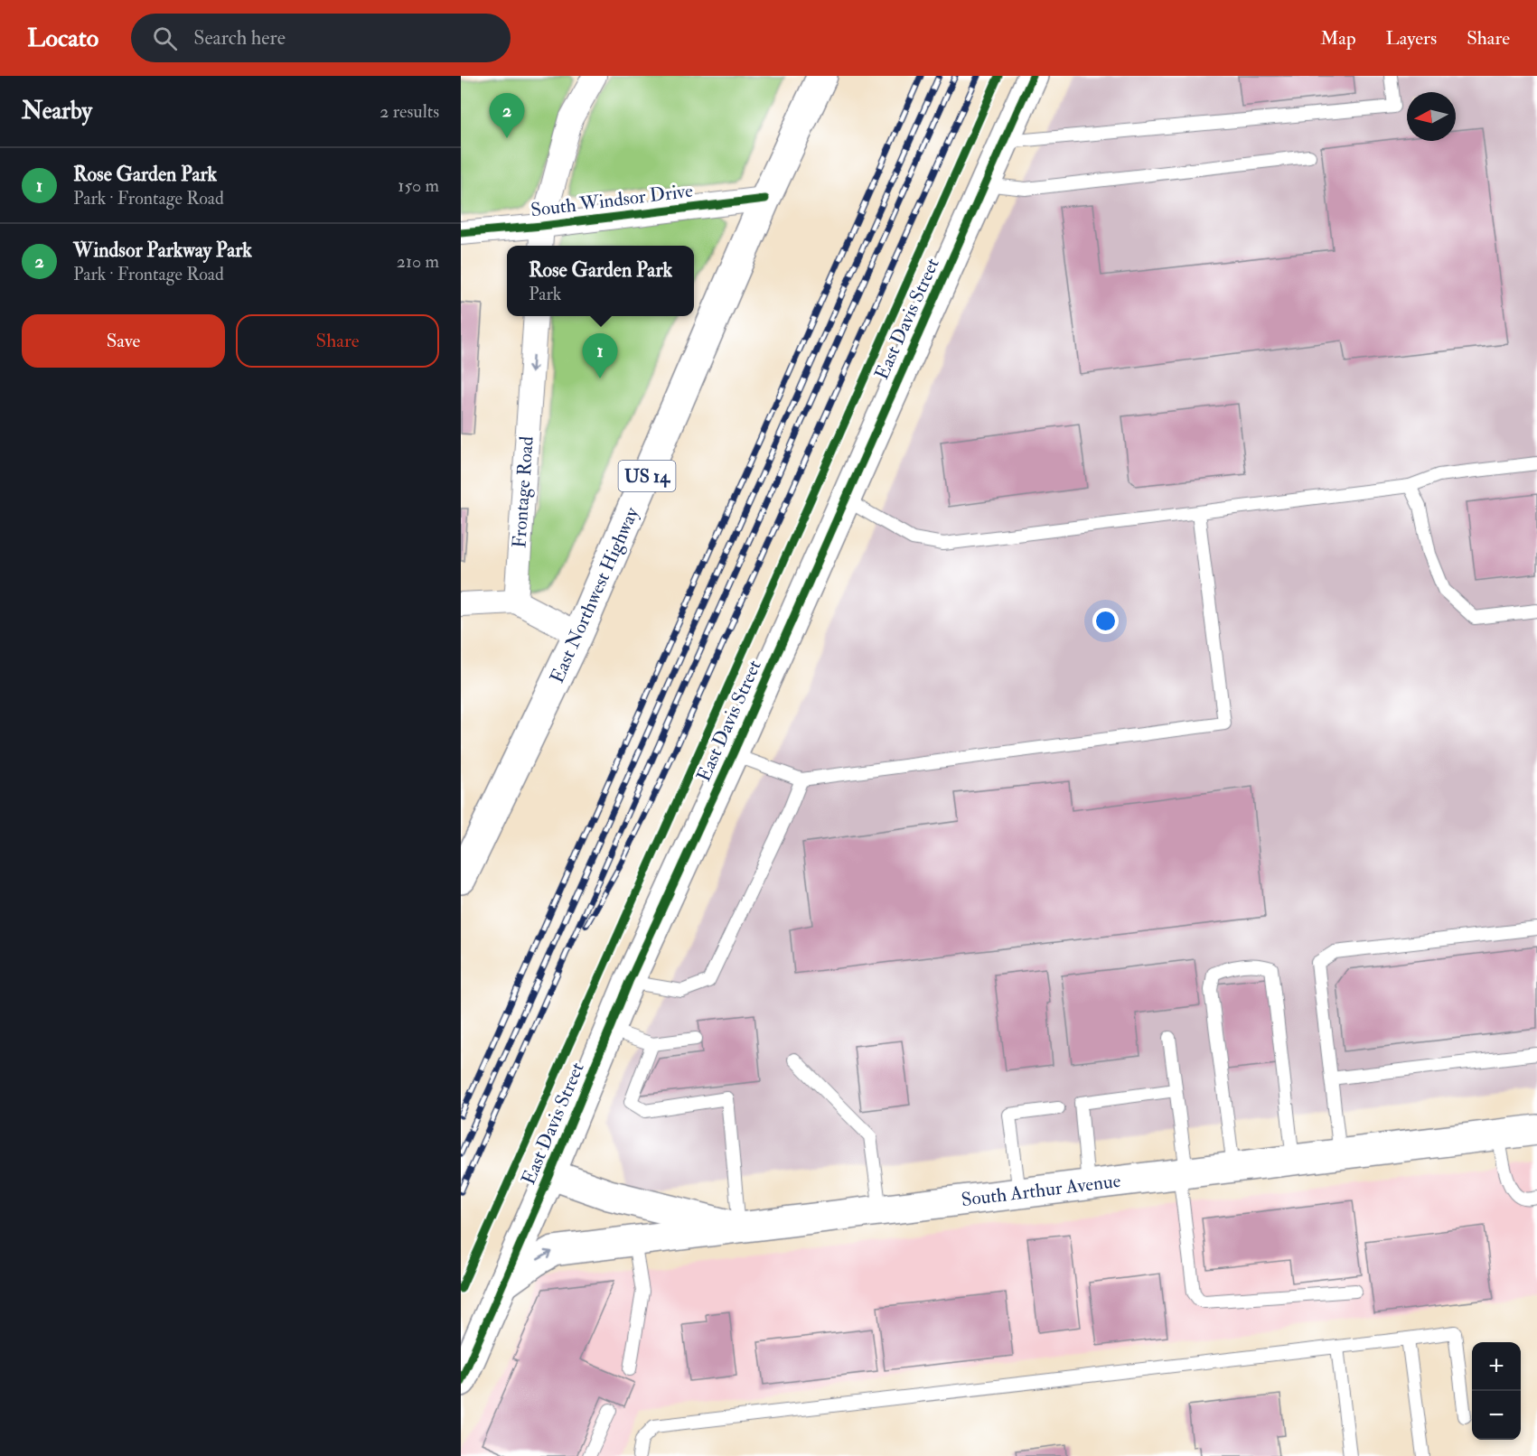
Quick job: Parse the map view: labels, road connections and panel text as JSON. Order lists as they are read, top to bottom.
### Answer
{
  "streets": {
    "street": [
      "South Windsor Drive",
      "East Davis Street",
      "US 14",
      "Frontage Road",
      "East Northwest Highway",
      "South Arthur Avenue"
    ]
  },
  "crossings": [
    ["South Windsor Drive", "East Northwest Highway"],
    ["East Davis Street", "South Arthur Avenue"]
  ],
  "one_way": ["Frontage Road"],
  "north": "left",
  "page": {
    "header": "Locato",
    "search": "Search here",
    "nav": ["Map", "Layers", "Share"],
    "heading": ["Nearby", "2 results"],
    "pins": ["2", "1"],
    "list": [
      {
        "mark": "1",
        "name": "Rose Garden Park",
        "note": "Park · Frontage Road",
        "value": "150 m"
      },
      {
        "mark": "2",
        "name": "Windsor Parkway Park",
        "note": "Park · Frontage Road",
        "value": "210 m"
      }
    ],
    "popup": ["Rose Garden Park", "Park"],
    "buttons": ["Save", "Share"],
    "map_buttons": ["+", "−"]
  }
}
